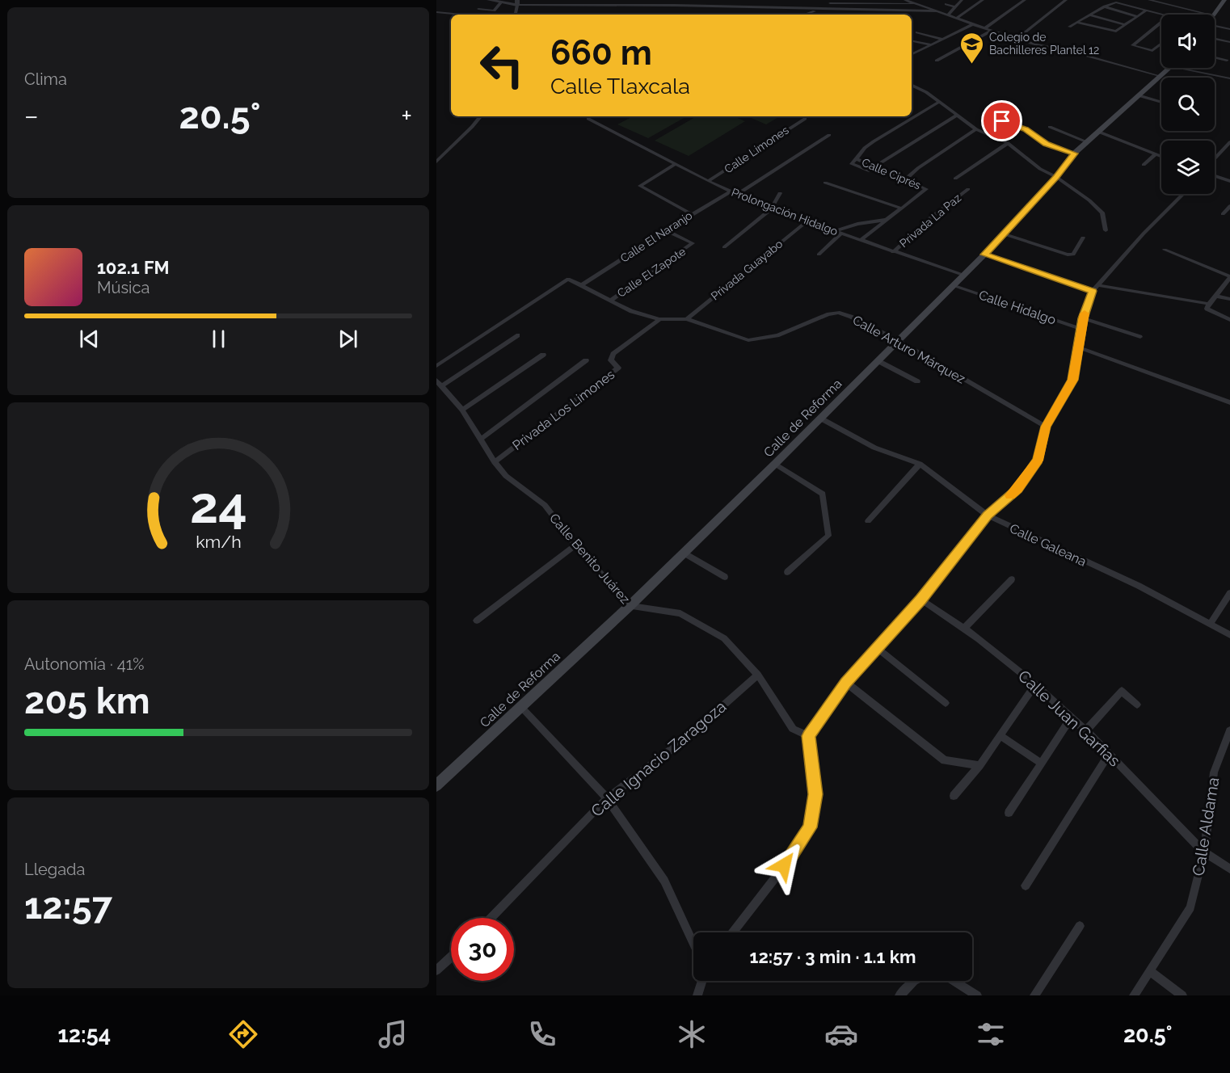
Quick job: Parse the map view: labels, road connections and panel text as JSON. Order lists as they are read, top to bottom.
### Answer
{
  "streets": {
    "main road": ["Calle de Reforma"],
    "street": [
      "Calle Limones",
      "Calle Ciprés",
      "Prolongación Hidalgo",
      "Privada La Paz",
      "Calle El Naranjo",
      "Privada Guayabo",
      "Calle El Zapote",
      "Calle Hidalgo",
      "Calle Arturo Márquez",
      "Privada Los Limones",
      "Calle Galeana",
      "Calle Benito Juárez",
      "Calle Juan Garfias",
      "Calle Ignacio Zaragoza",
      "Calle Aldama"
    ]
  },
  "crossings": [
    ["Calle Limones", "Prolongación Hidalgo"],
    ["Prolongación Hidalgo", "Privada La Paz"],
    ["Prolongación Hidalgo", "Calle El Naranjo"],
    ["Prolongación Hidalgo", "Privada Guayabo"],
    ["Prolongación Hidalgo", "Calle de Reforma"],
    ["Calle El Naranjo", "Calle El Zapote"],
    ["Calle El Naranjo", "Calle Arturo Márquez"],
    ["Privada Guayabo", "Calle Arturo Márquez"],
    ["Calle El Zapote", "Calle Arturo Márquez"],
    ["Calle Hidalgo", "Calle de Reforma"],
    ["Calle Arturo Márquez", "Privada Los Limones"],
    ["Calle Arturo Márquez", "Calle de Reforma"],
    ["Privada Los Limones", "Calle Benito Juárez"],
    ["Calle de Reforma", "Calle Galeana"],
    ["Calle de Reforma", "Calle Benito Juárez"],
    ["Calle Benito Juárez", "Calle Ignacio Zaragoza"],
    ["Calle Juan Garfias", "Calle Aldama"]
  ],
  "places": {
    "school or university": ["Colegio de Bachilleres Plantel 12"]
  },
  "page": {
    "tile": [
      "Clima",
      ["Autonomía · 41%", "205 km"],
      ["Llegada", "12:57"]
    ],
    "turn": ["660 m", "Calle Tlaxcala"],
    "heat": ["−", "20.5°", "+"],
    "song": ["102.1 FM", "Música"],
    "limit": "30",
    "trip": "12:57 · 3 min · 1.1 km",
    "tabs": ["12:54", "20.5°"],
    "gauge": ["24", "km/h"]
  }
}
